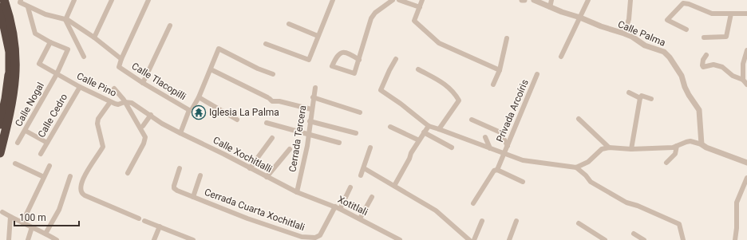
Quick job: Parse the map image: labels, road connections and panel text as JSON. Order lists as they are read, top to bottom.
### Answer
{
  "streets": {
    "street": [
      "Calle Palma",
      "Calle Tlacopilli",
      "Calle Pino",
      "Calle Nogal",
      "Privada Arcoíris",
      "Calle Cedro",
      "Cerrada Tercera",
      "Calle Xochitlalli",
      "Xotitlali",
      "Cerrada Cuarta Xochitlali"
    ]
  },
  "crossings": [
    ["Calle Pino", "Calle Nogal"],
    ["Calle Pino", "Calle Cedro"],
    ["Calle Pino", "Calle Xochitlalli"],
    ["Cerrada Tercera", "Calle Xochitlalli"],
    ["Cerrada Tercera", "Xotitlali"],
    ["Calle Xochitlalli", "Xotitlali"],
    ["Xotitlali", "Cerrada Cuarta Xochitlali"]
  ],
  "places": {
    "temple": ["Iglesia La Palma"]
  },
  "scale_bar": "100 m"
}
